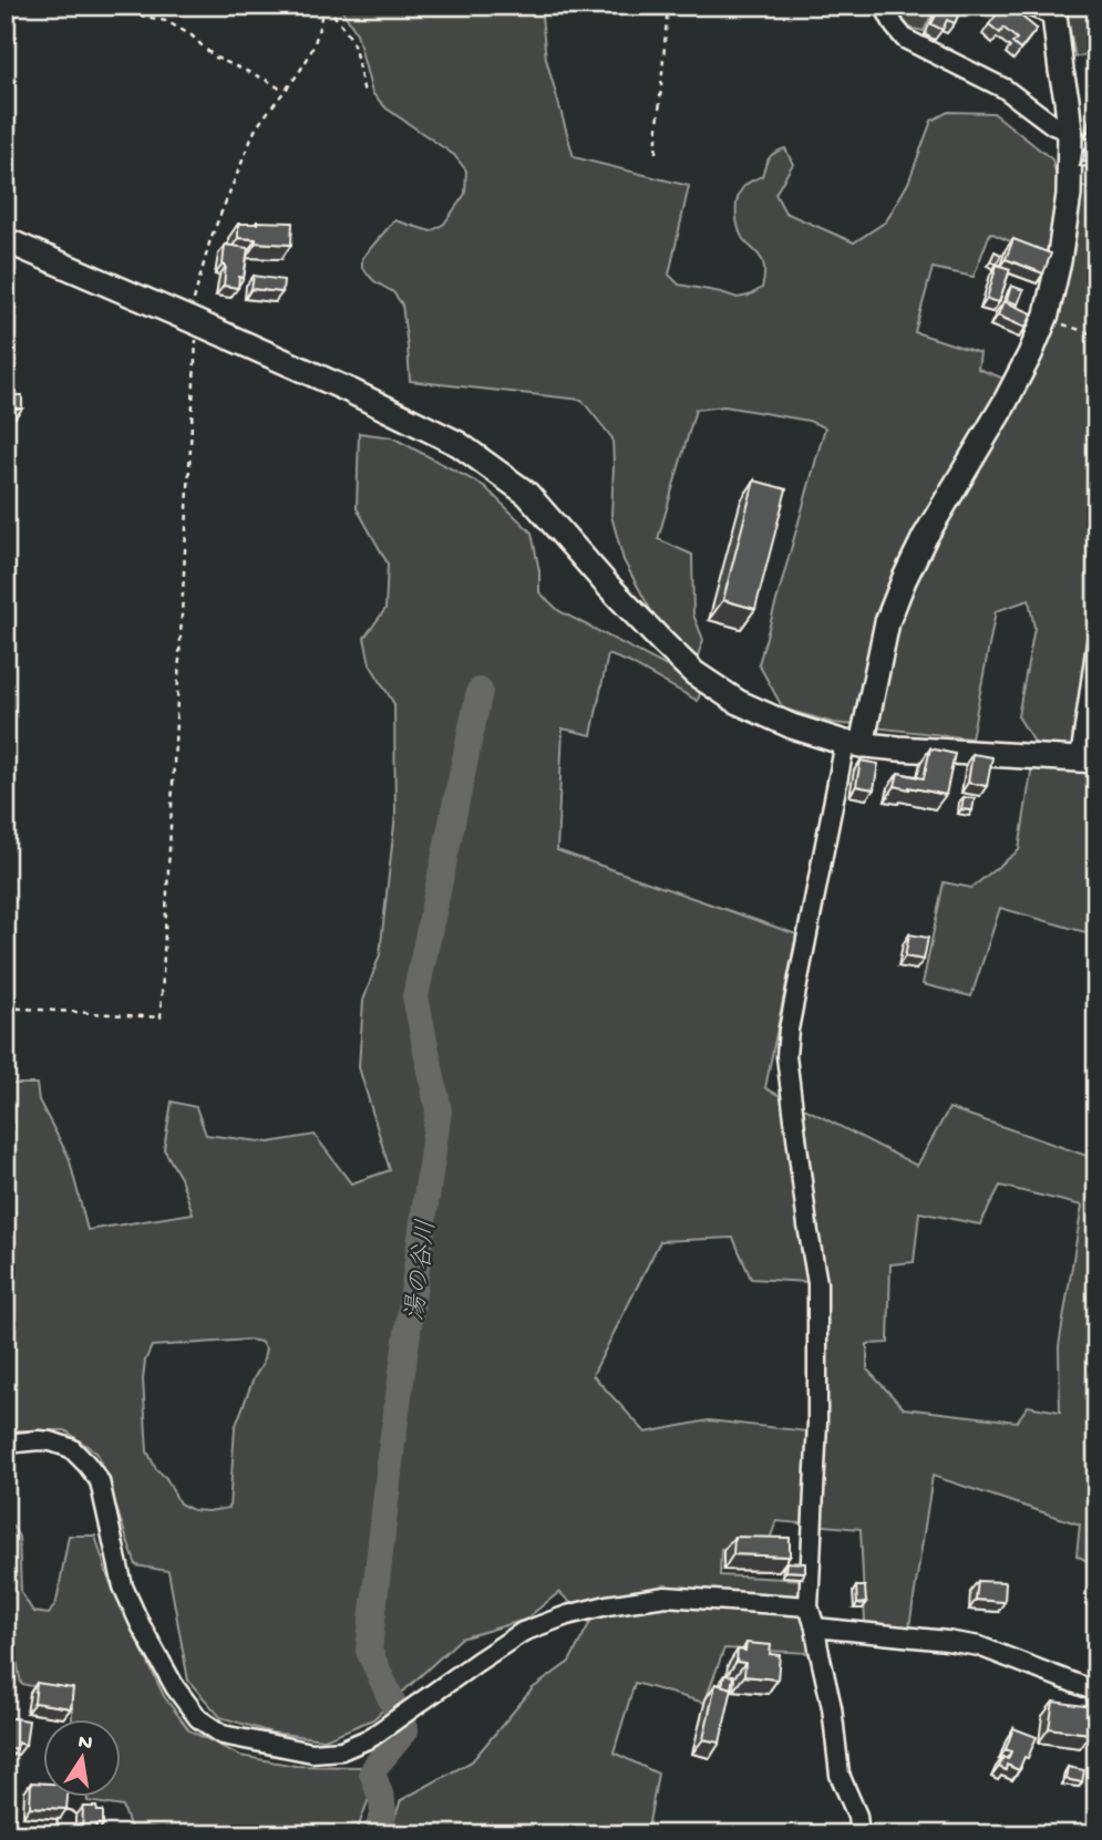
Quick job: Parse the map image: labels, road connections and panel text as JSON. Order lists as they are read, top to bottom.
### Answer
{
  "water": ["湯の谷川"],
  "north": "top"
}
